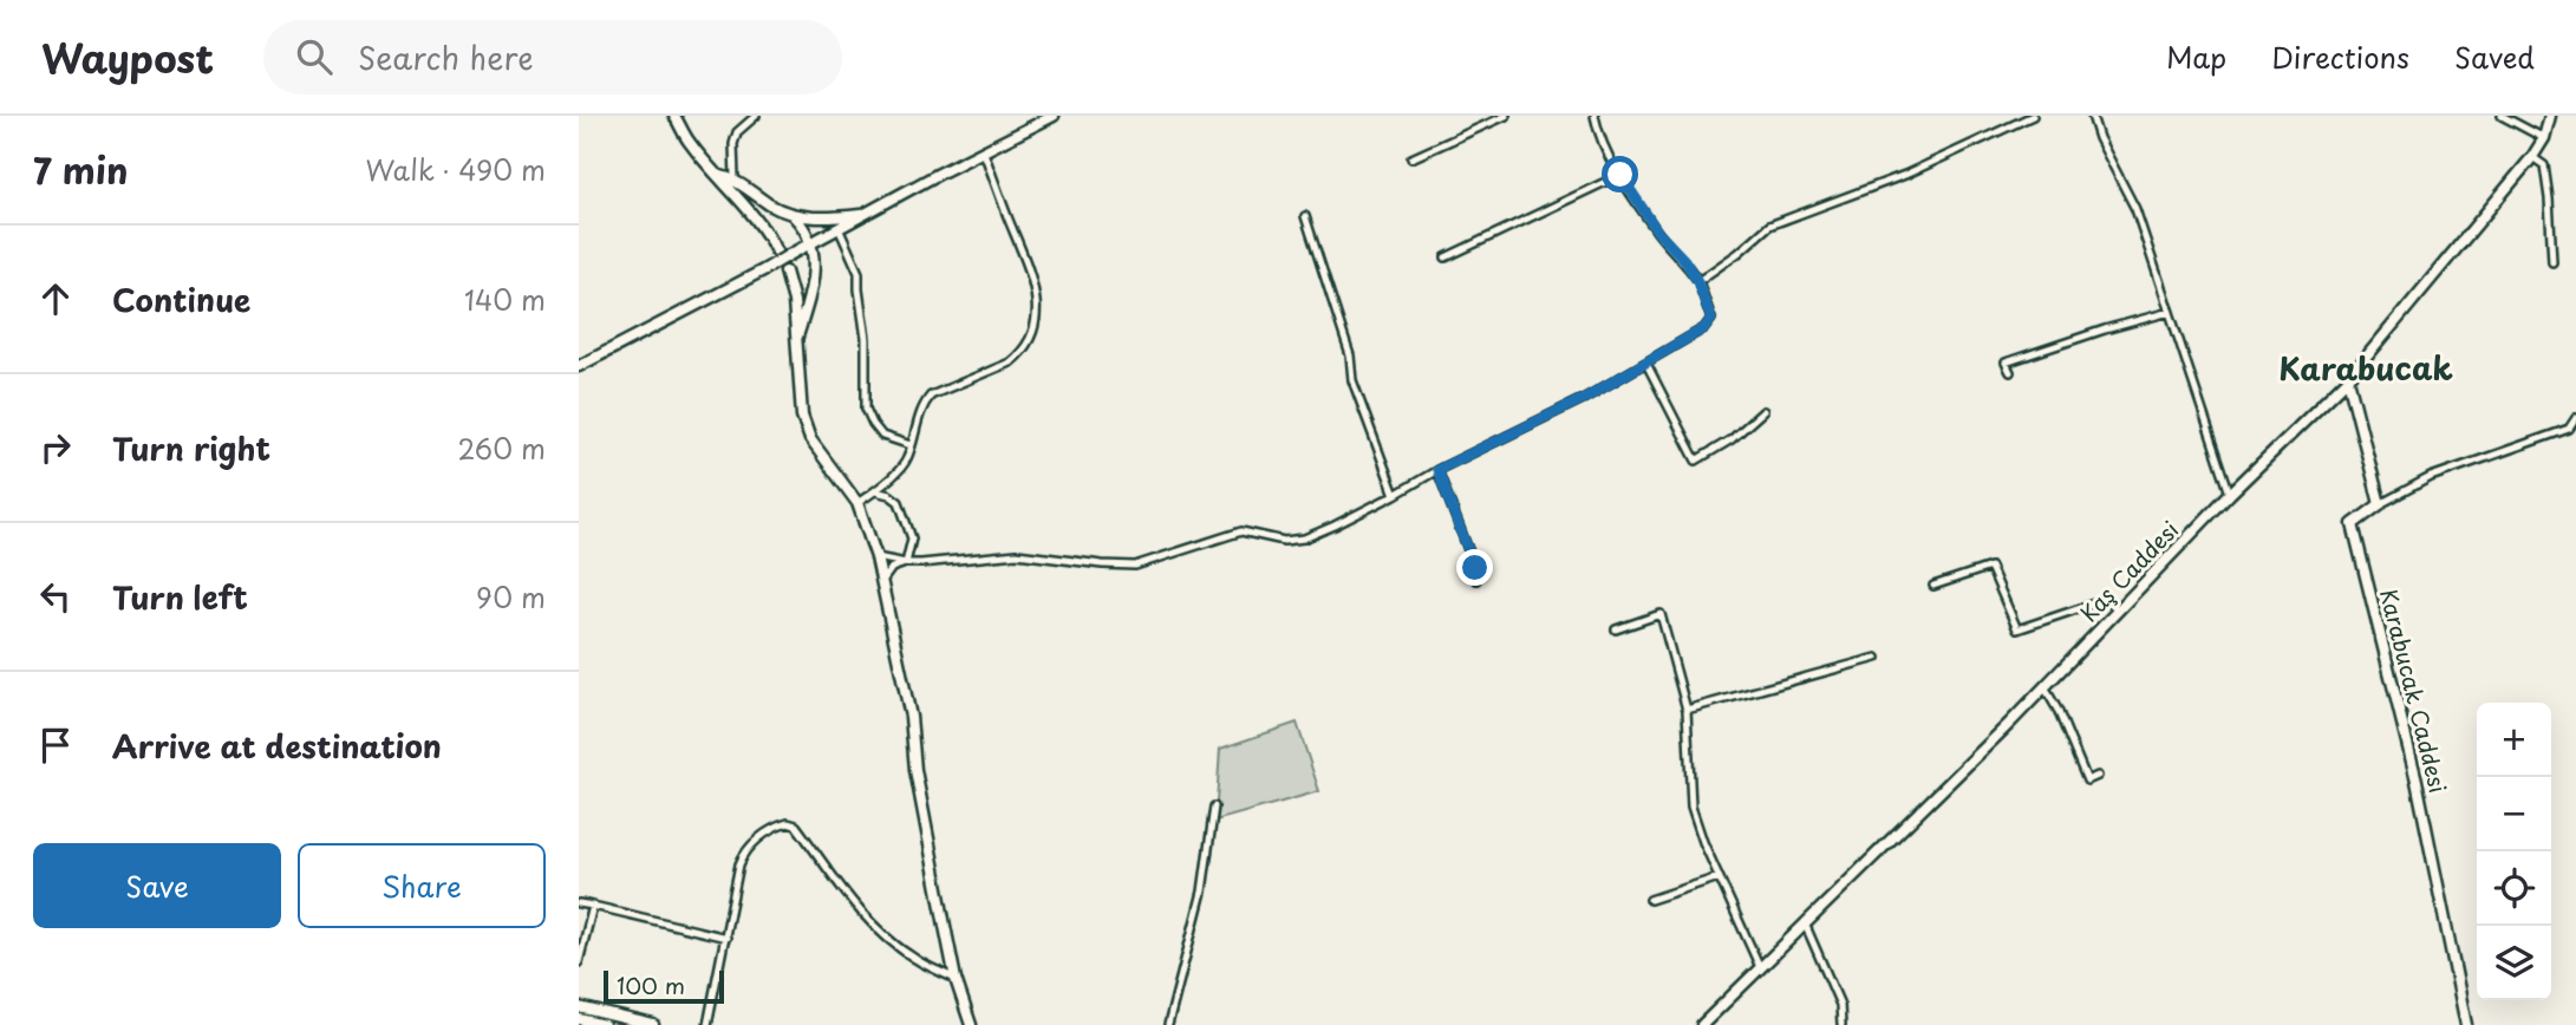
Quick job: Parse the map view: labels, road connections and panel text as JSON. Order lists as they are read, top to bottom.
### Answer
{
  "streets": {
    "street": ["Kaş Caddesi", "Karabucak Caddesi"]
  },
  "districts": ["Karabucak"],
  "scale_bar": "100 m",
  "page": {
    "header": "Waypost",
    "search": "Search here",
    "nav": ["Map", "Directions", "Saved"],
    "heading": ["7 min", "Walk · 490 m"],
    "list": [
      ["Continue", "140 m"],
      ["Turn right", "260 m"],
      ["Turn left", "90 m"],
      "Arrive at destination"
    ],
    "map_buttons": ["+", "−"],
    "buttons": ["Save", "Share"],
    "scale": "100 m"
  }
}
